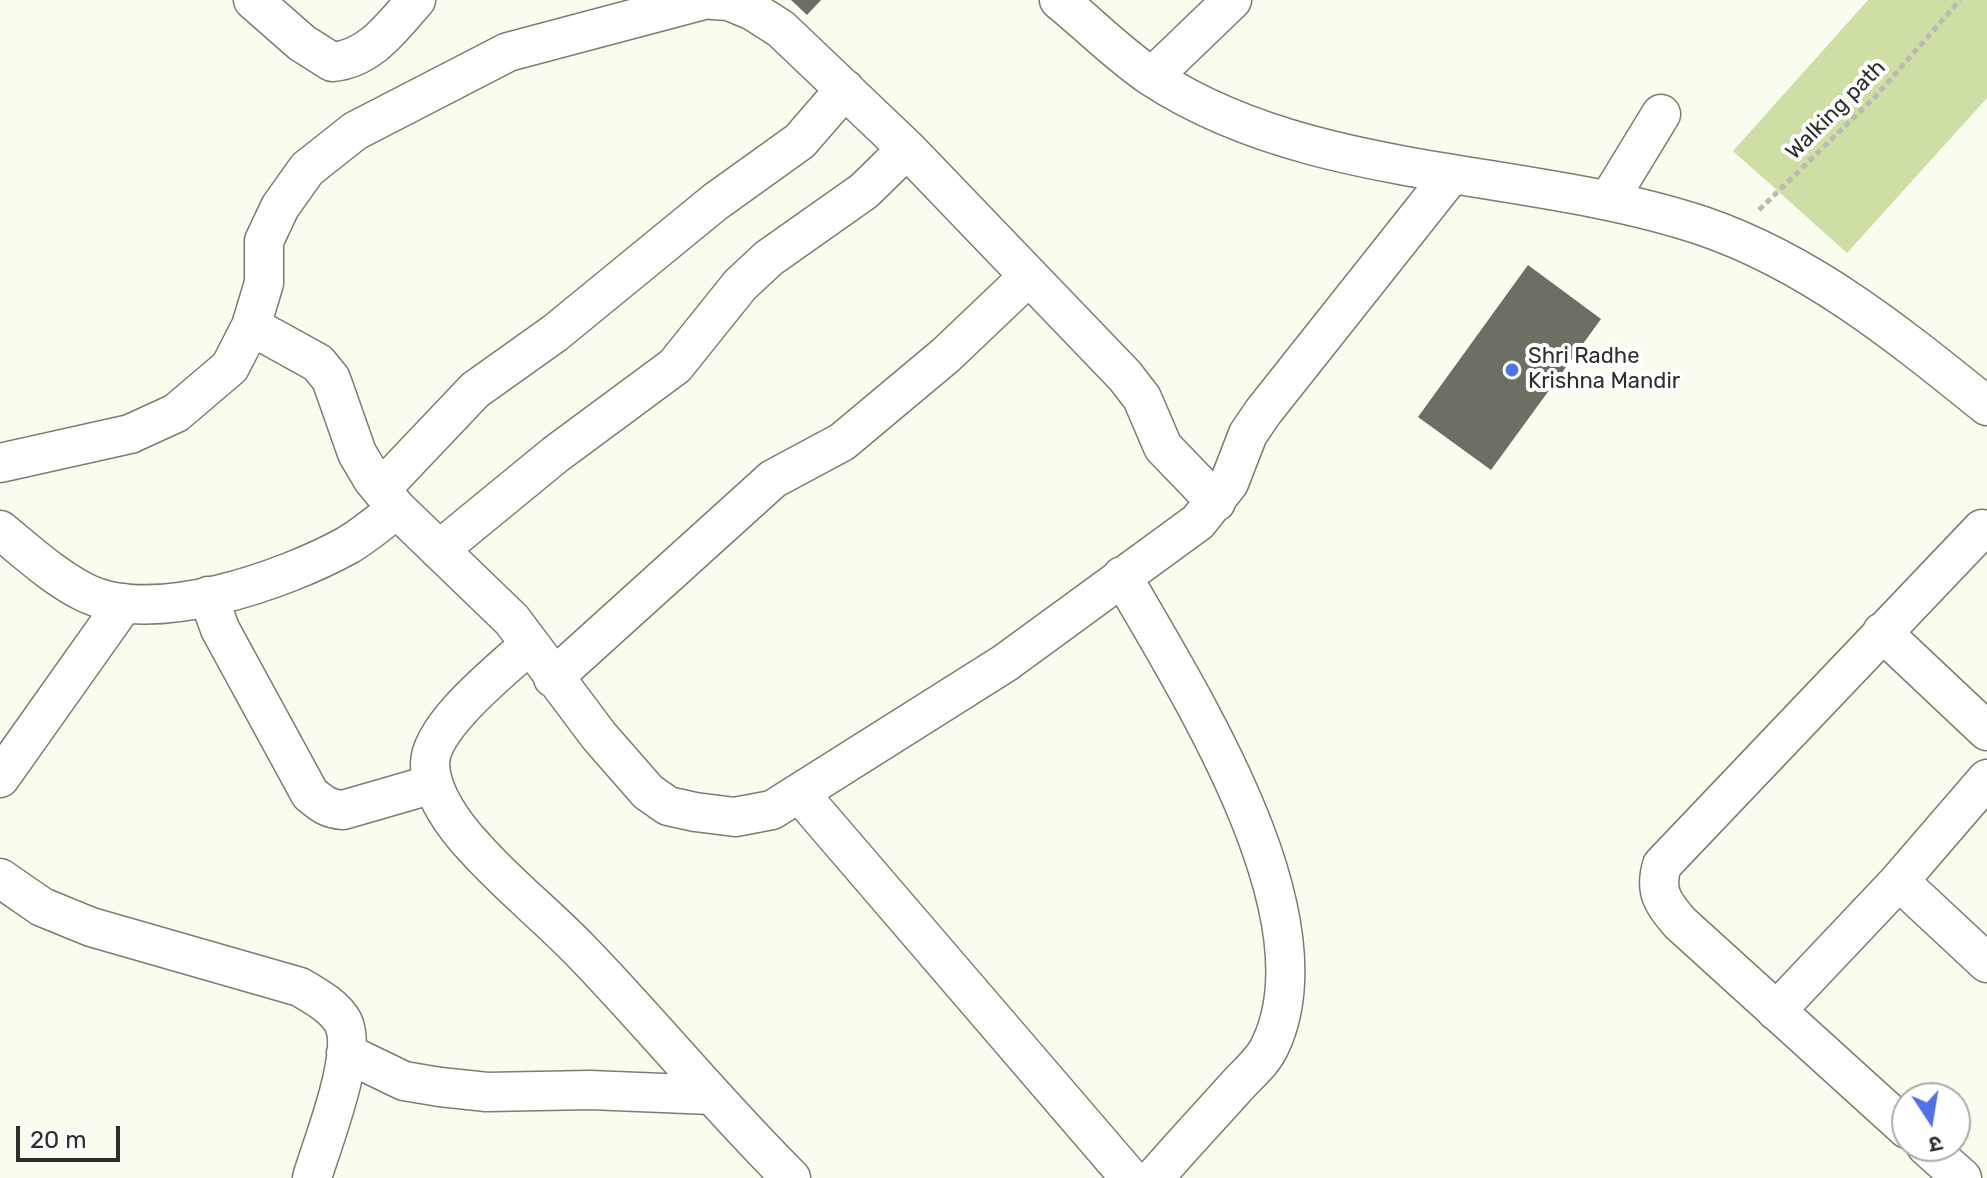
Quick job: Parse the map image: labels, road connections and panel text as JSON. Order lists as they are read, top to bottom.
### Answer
{
  "streets": {
    "path": ["Walking path"]
  },
  "places": ["Shri Radhe Krishna Mandir"],
  "scale_bar": "20 m",
  "north": "bottom"
}
